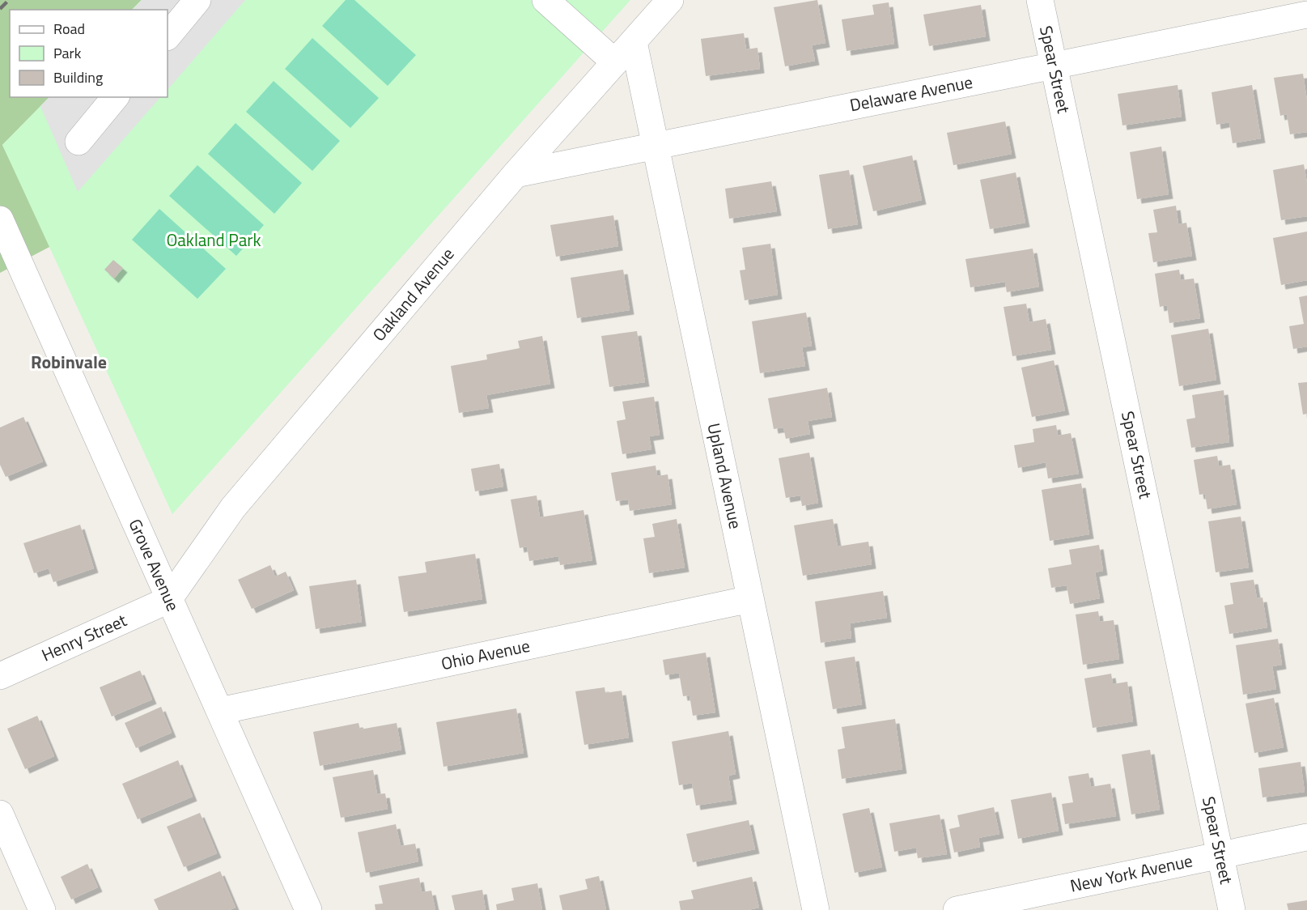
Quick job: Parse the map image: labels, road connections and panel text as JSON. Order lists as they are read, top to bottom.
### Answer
{
  "streets": {
    "street": [
      "Spear Street",
      "Delaware Avenue",
      "Oakland Avenue",
      "Upland Avenue",
      "Grove Avenue",
      "Henry Street",
      "Ohio Avenue",
      "New York Avenue"
    ]
  },
  "crossings": [
    ["Spear Street", "Delaware Avenue"],
    ["Spear Street", "New York Avenue"],
    ["Delaware Avenue", "Oakland Avenue"],
    ["Delaware Avenue", "Upland Avenue"],
    ["Oakland Avenue", "Upland Avenue"],
    ["Oakland Avenue", "Grove Avenue"],
    ["Oakland Avenue", "Henry Street"],
    ["Upland Avenue", "Ohio Avenue"],
    ["Grove Avenue", "Henry Street"],
    ["Grove Avenue", "Ohio Avenue"]
  ],
  "districts": ["Robinvale"],
  "parks": ["Oakland Park"],
  "legend": ["Road", "Park", "Building"]
}
